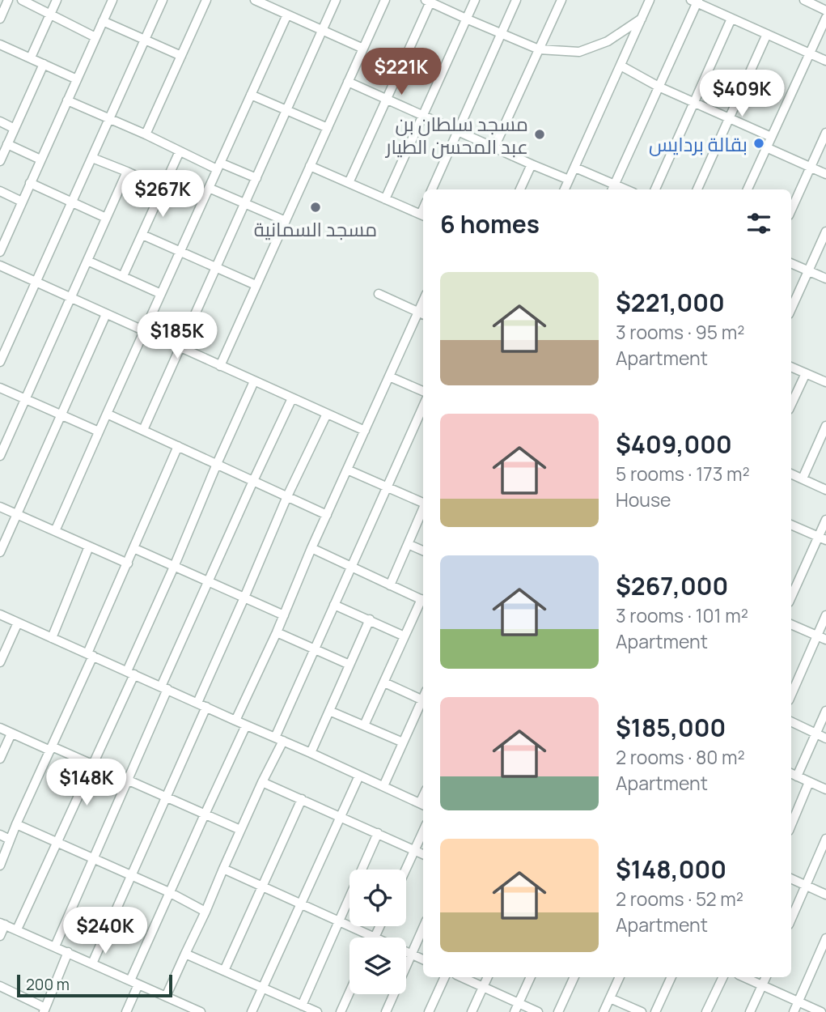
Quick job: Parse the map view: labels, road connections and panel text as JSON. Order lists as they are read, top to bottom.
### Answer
{
  "places": ["مسجد سلطان بن عبد المحسن الطيار", "بقالة بردايس", "مسجد السمانية"],
  "scale_bar": "200 m",
  "page": {
    "price": [
      "$221K",
      "$409K",
      "$267K",
      "$185K",
      "$148K",
      "$240K"
    ],
    "heading": "6 homes",
    "list": [
      {
        "name": "$221,000",
        "note": "3 rooms · 95 m² · Apartment"
      },
      {
        "name": "$409,000",
        "note": "5 rooms · 173 m² · House"
      },
      {
        "name": "$267,000",
        "note": "3 rooms · 101 m² · Apartment"
      },
      {
        "name": "$185,000",
        "note": "2 rooms · 80 m² · Apartment"
      },
      {
        "name": "$148,000",
        "note": "2 rooms · 52 m² · Apartment"
      }
    ],
    "scale": "200 m"
  }
}
